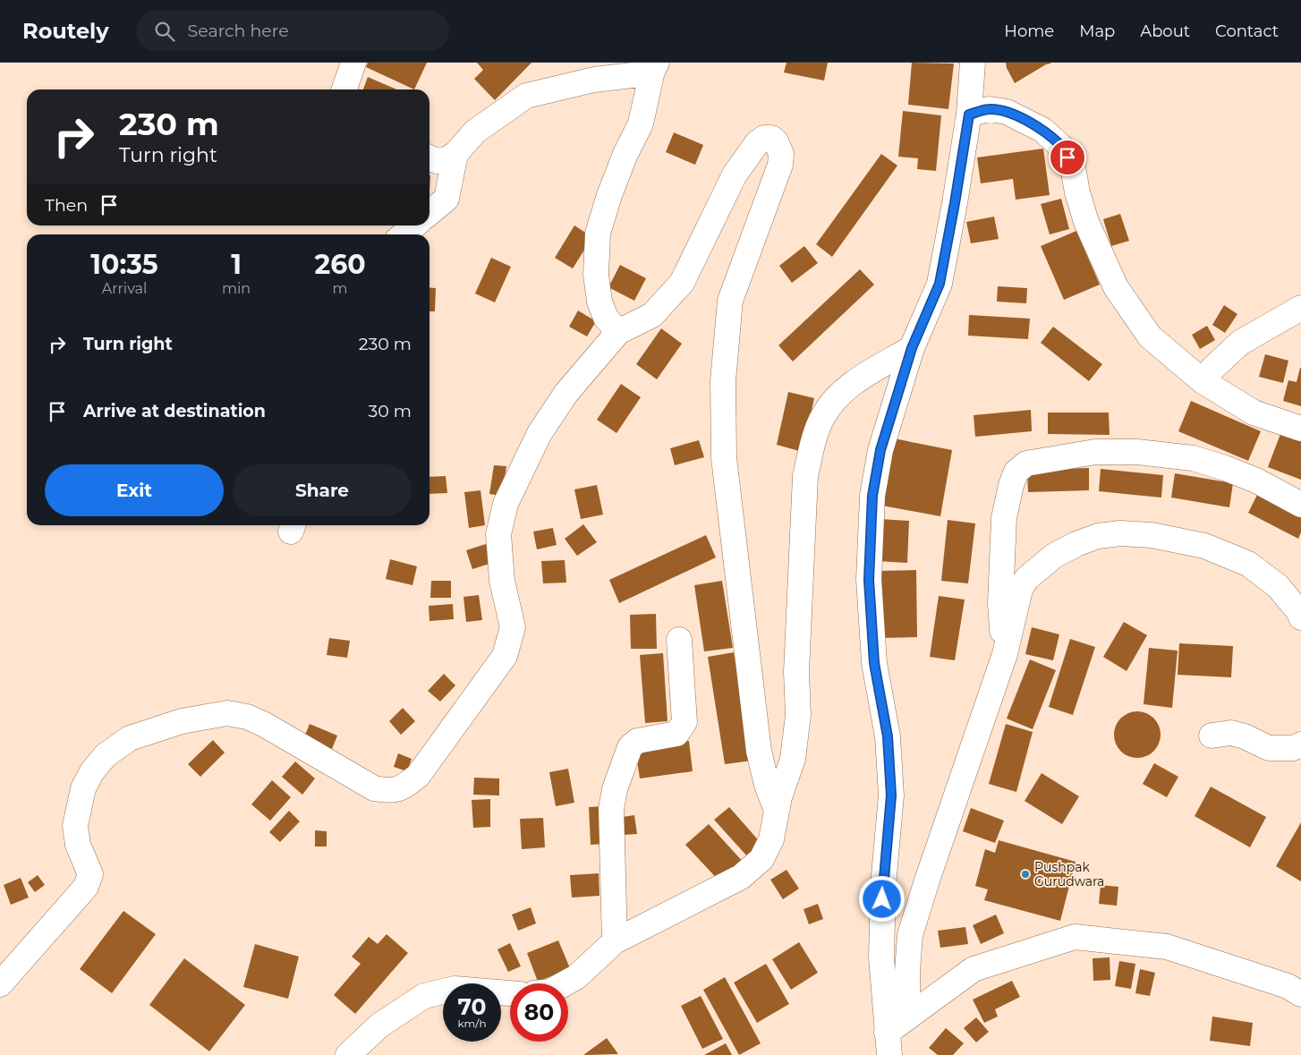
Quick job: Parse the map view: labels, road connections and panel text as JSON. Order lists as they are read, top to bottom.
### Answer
{
  "places": ["Pushpak Gurudwara"],
  "page": {
    "header": "Routely",
    "search": "Search here",
    "nav": [
      "Home",
      "Map",
      "About",
      "Contact"
    ],
    "turn": ["230 m", "Turn right"],
    "then": "Then",
    "eta": [
      "10:35",
      "Arrival",
      "1",
      "min",
      "260",
      "m"
    ],
    "list": [
      {
        "name": "Turn right",
        "value": "230 m"
      },
      {
        "name": "Arrive at destination",
        "value": "30 m"
      }
    ],
    "buttons": ["Exit", "Share"],
    "speed": "70 km/h",
    "limit": "80"
  }
}
